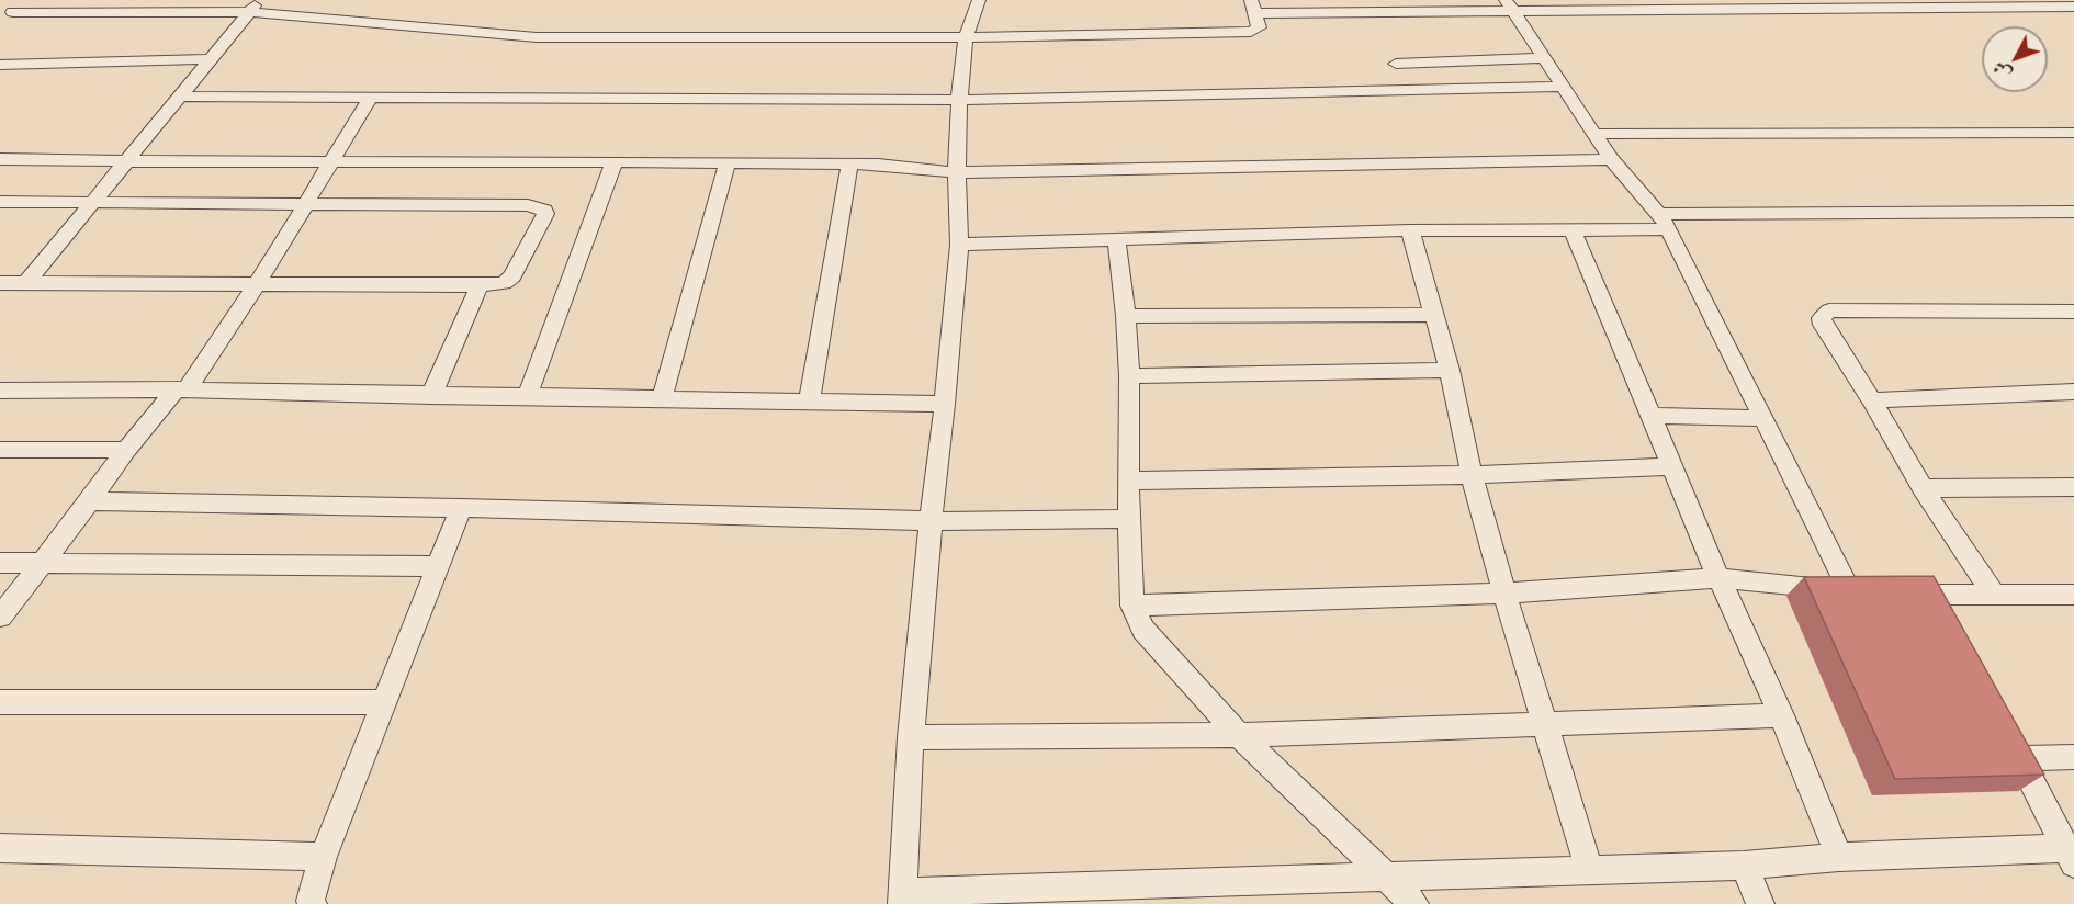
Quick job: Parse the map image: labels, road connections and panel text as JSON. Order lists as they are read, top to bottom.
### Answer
{
  "north": "bottom left"
}
